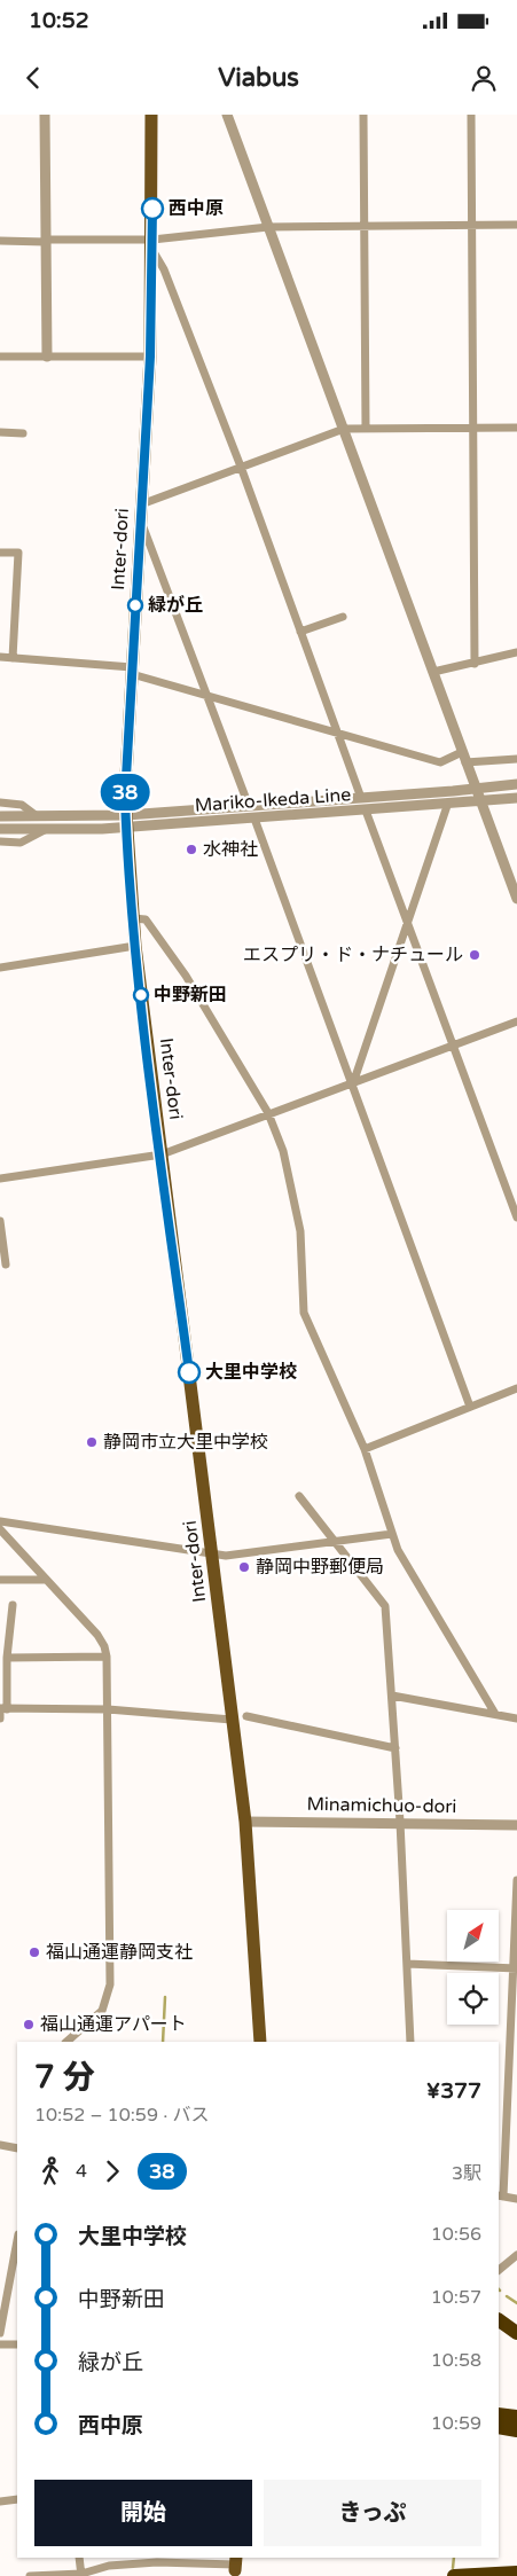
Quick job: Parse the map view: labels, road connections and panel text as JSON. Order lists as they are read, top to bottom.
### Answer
{
  "streets": {
    "main road": ["Inter-dori"],
    "street": ["Mariko-Ikeda Line", "Minamichuo-dori"]
  },
  "crossings": [
    ["Inter-dori", "Mariko-Ikeda Line"],
    ["Inter-dori", "Minamichuo-dori"]
  ],
  "places": [
    "西中原",
    "緑が丘",
    "水神社",
    "エスプリ・ド・ナチュール",
    "中野新田",
    "大里中学校",
    "静岡市立大里中学校",
    "静岡中野郵便局",
    "福山通運静岡支社",
    "福山通運アパート"
  ],
  "lines": ["bus line 38"],
  "north": "top right",
  "page": {
    "status": "10:52",
    "header": "Viabus",
    "on_map": "38",
    "heading": ["7 分", "10:52 – 10:59 · バス", "¥377"],
    "legs": ["4", "38", "3駅"],
    "list": [
      {
        "name": "大里中学校",
        "value": "10:56"
      },
      {
        "name": "中野新田",
        "value": "10:57"
      },
      {
        "name": "緑が丘",
        "value": "10:58"
      },
      {
        "name": "西中原",
        "value": "10:59"
      }
    ],
    "buttons": ["開始", "きっぷ"]
  }
}
